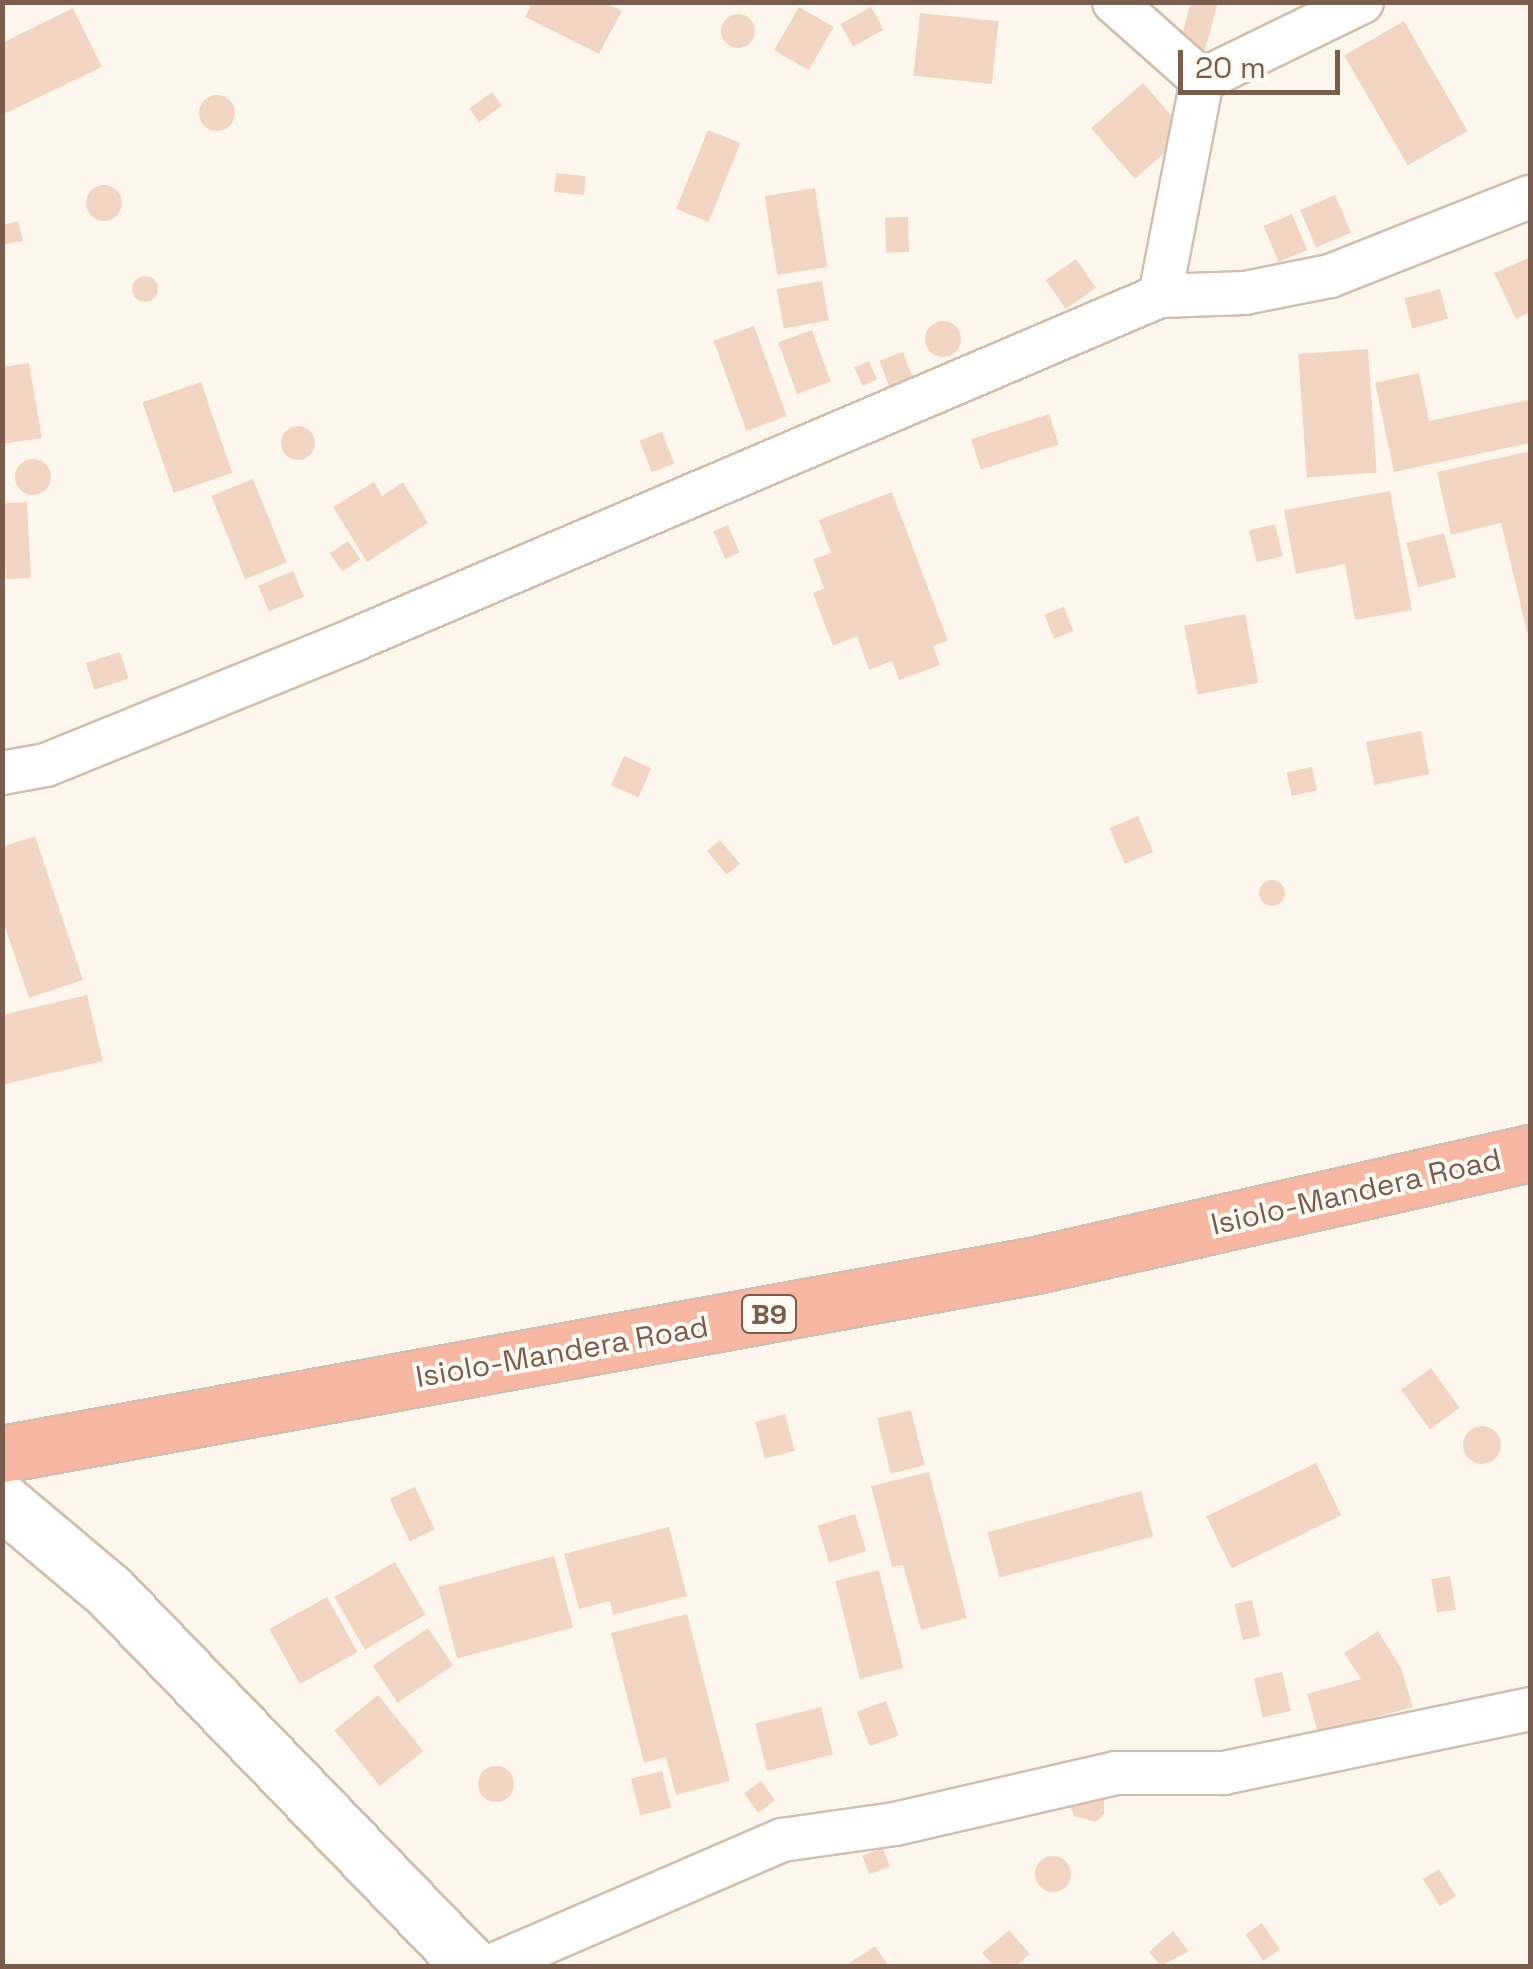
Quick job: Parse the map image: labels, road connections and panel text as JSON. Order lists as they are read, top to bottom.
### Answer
{
  "streets": {
    "highway": ["Isiolo-Mandera Road", "B9"]
  },
  "scale_bar": "20 m"
}
